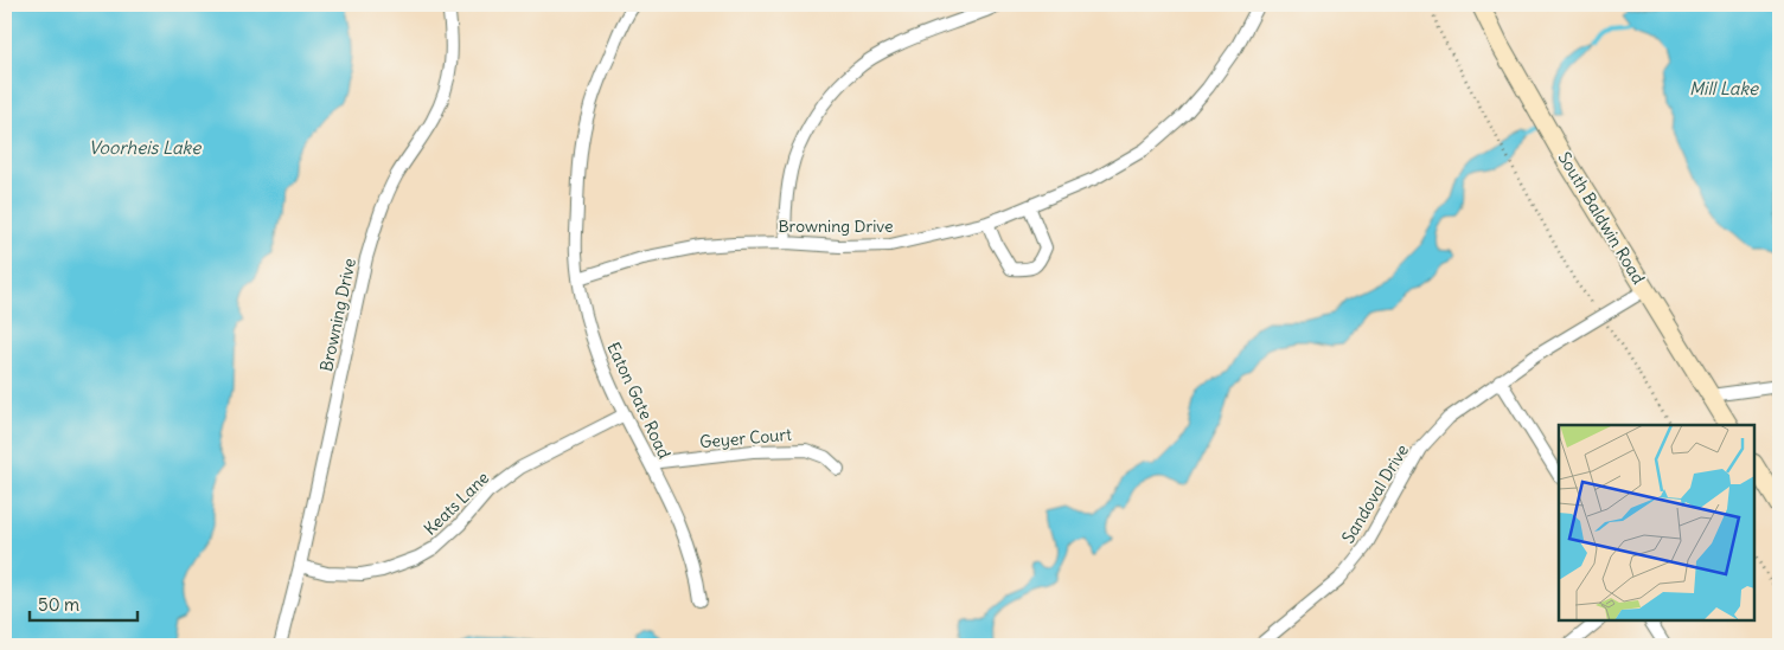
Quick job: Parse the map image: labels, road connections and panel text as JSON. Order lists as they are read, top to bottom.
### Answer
{
  "streets": {
    "main road": ["South Baldwin Road"],
    "street": [
      "Browning Drive",
      "Eaton Gate Road",
      "Geyer Court",
      "Sandoval Drive",
      "Keats Lane"
    ]
  },
  "crossings": [
    ["South Baldwin Road", "Sandoval Drive"],
    ["Browning Drive", "Eaton Gate Road"],
    ["Browning Drive", "Keats Lane"],
    ["Eaton Gate Road", "Geyer Court"],
    ["Eaton Gate Road", "Keats Lane"]
  ],
  "water": ["Mill Lake", "Voorheis Lake"],
  "scale_bar": "50 m"
}
